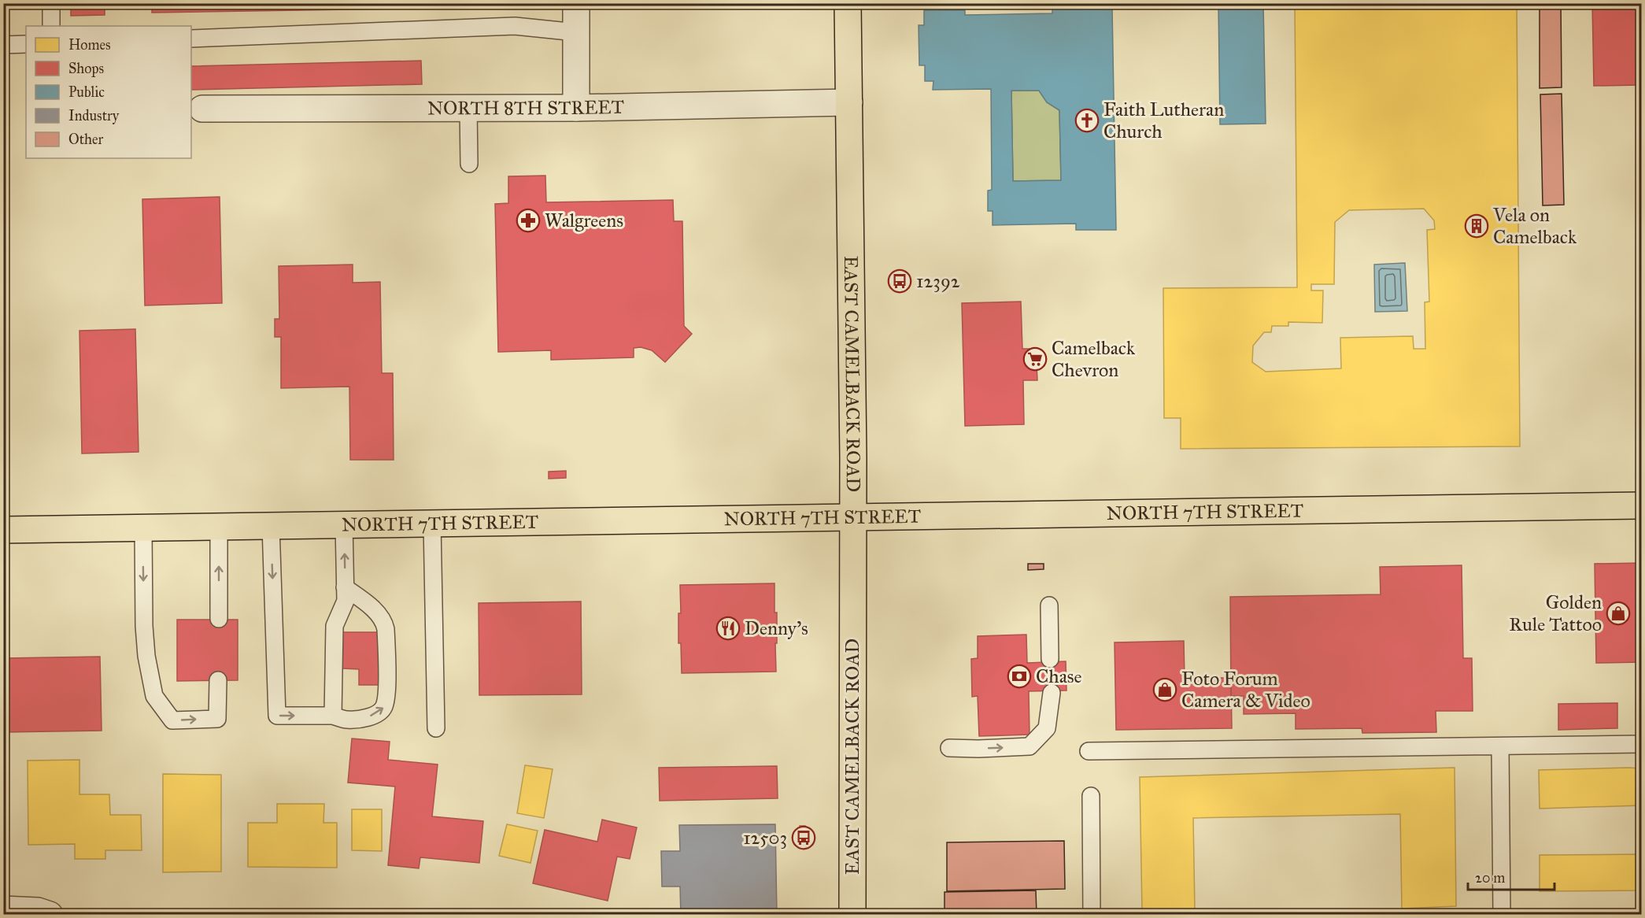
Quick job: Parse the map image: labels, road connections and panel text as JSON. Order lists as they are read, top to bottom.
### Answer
{
  "streets": {
    "main road": ["EAST CAMELBACK ROAD", "NORTH 7TH STREET"],
    "street": ["NORTH 8TH STREET"]
  },
  "crossings": [
    ["NORTH 8TH STREET", "EAST CAMELBACK ROAD"],
    ["EAST CAMELBACK ROAD", "NORTH 7TH STREET"]
  ],
  "places": {
    "church": ["Faith Lutheran Church"],
    "pharmacy": ["Walgreens"],
    "building": ["Vela on Camelback"],
    "bus stop": ["12392", "12503"],
    "supermarket": ["Camelback Chevron"],
    "shop": ["Golden Rule Tattoo", "Foto Forum Camera & Video"],
    "restaurant": ["Denny's"],
    "bank": ["Chase"]
  },
  "legend": [
    "Homes",
    "Shops",
    "Public",
    "Industry",
    "Other"
  ],
  "scale_bar": "20 m"
}
